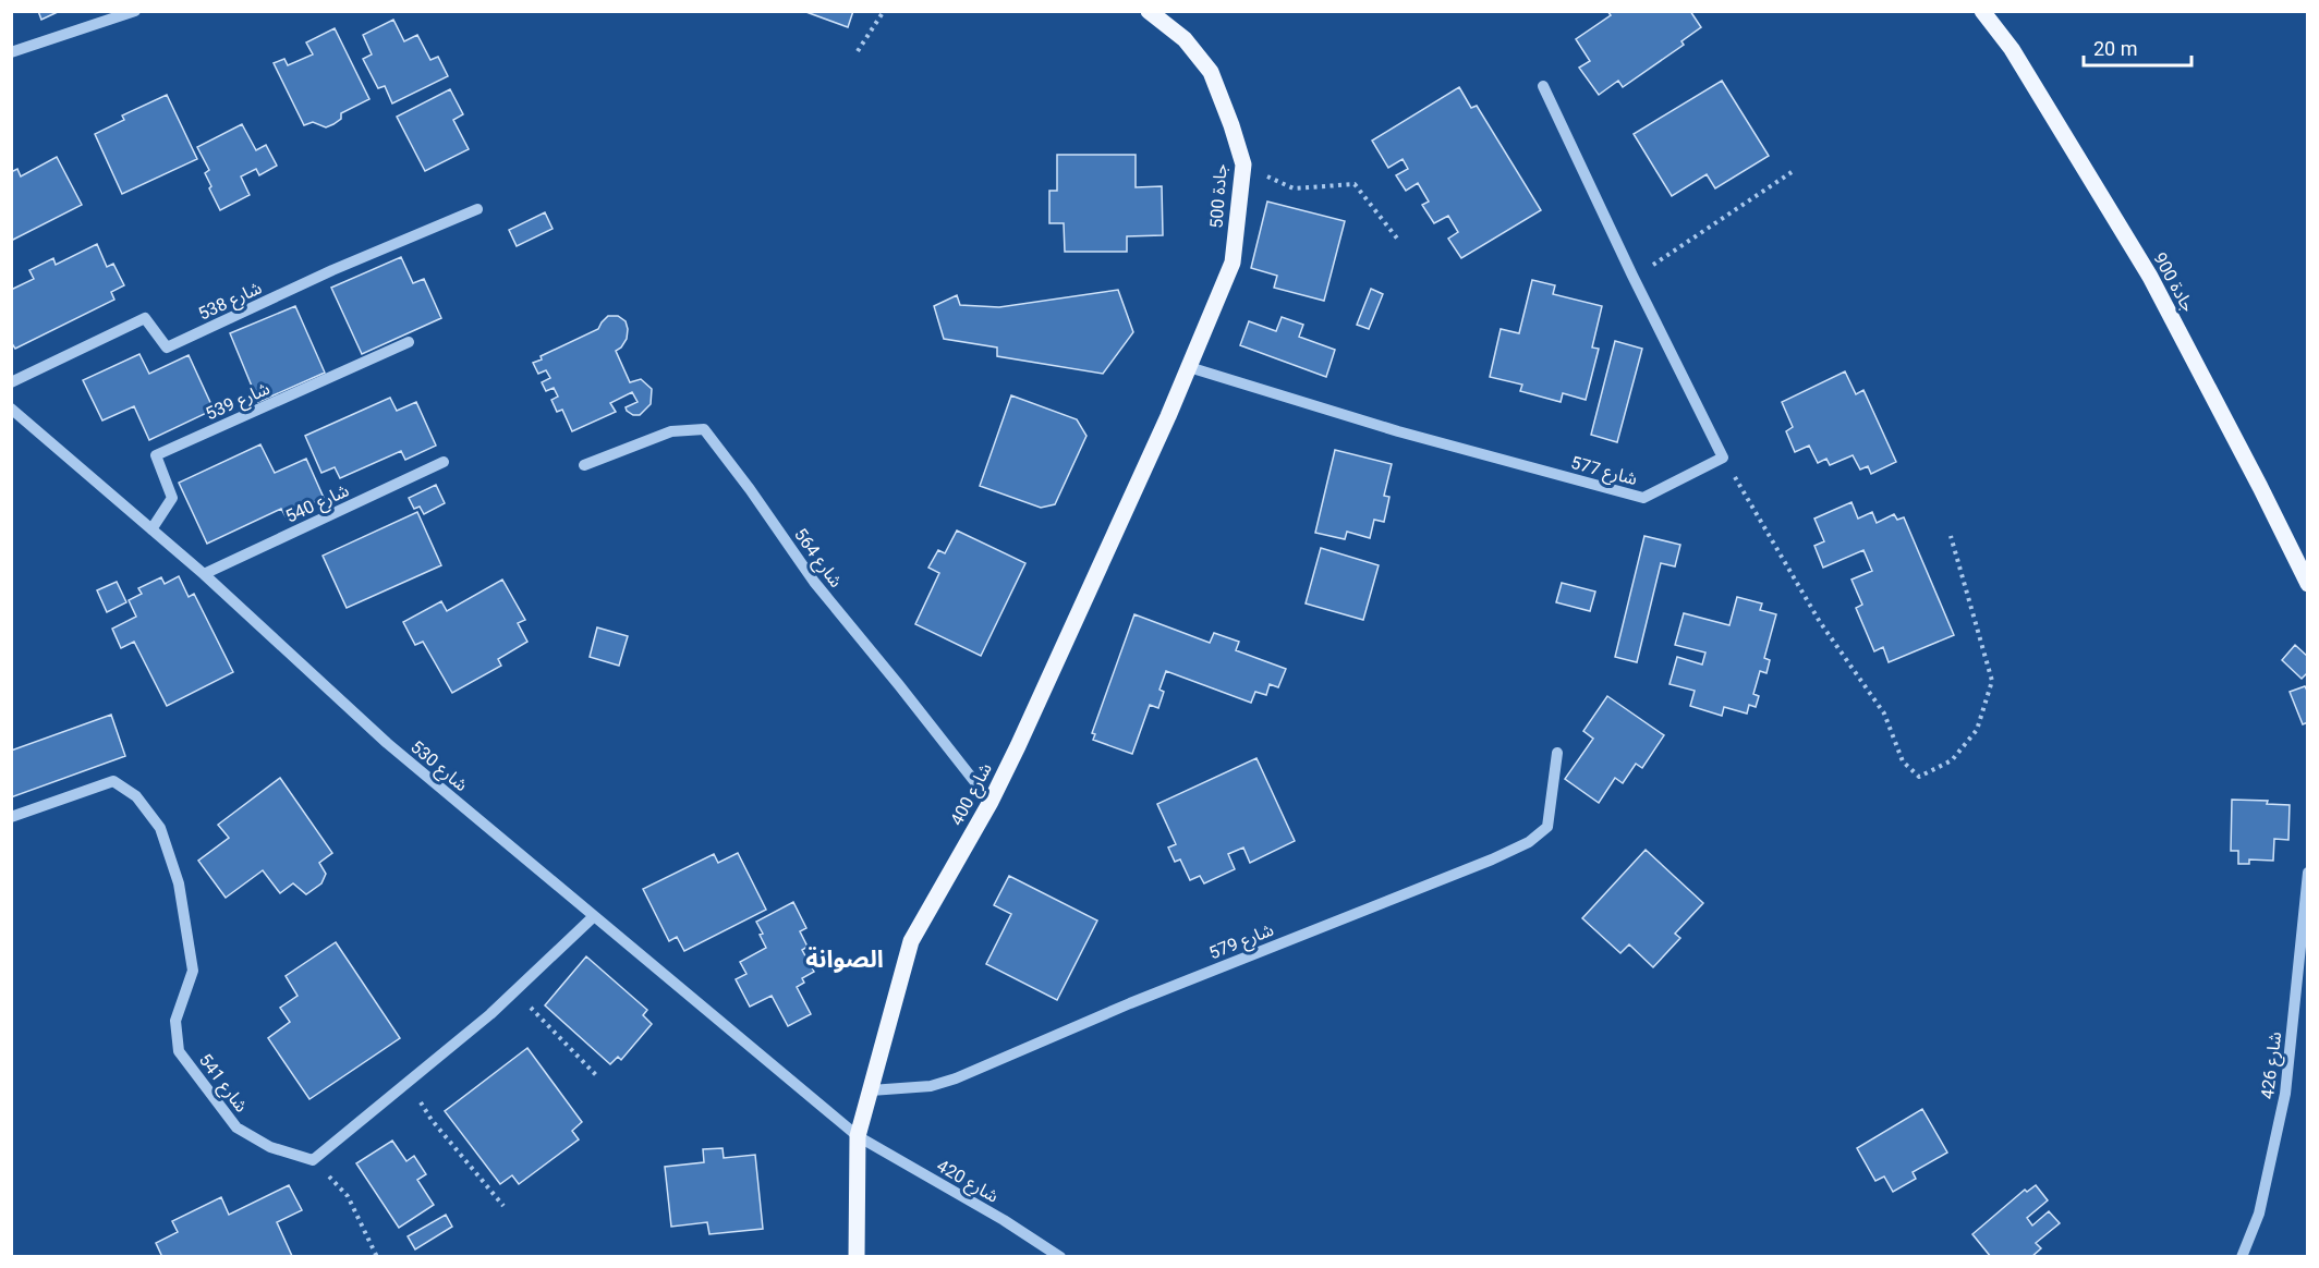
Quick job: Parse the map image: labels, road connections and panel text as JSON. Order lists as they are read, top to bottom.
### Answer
{
  "streets": {
    "main road": ["جادة 500", "جادة 900", "شارع 400"],
    "street": [
      "شارع 538",
      "شارع 539",
      "شارع 577",
      "شارع 540",
      "شارع 564",
      "شارع 530",
      "شارع 579",
      "شارع 426",
      "شارع 541",
      "شارع 420"
    ]
  },
  "crossings": [
    ["جادة 500", "شارع 577"],
    ["جادة 500", "شارع 400"],
    ["شارع 539", "شارع 530"],
    ["شارع 577", "شارع 400"],
    ["شارع 540", "شارع 530"],
    ["شارع 564", "شارع 400"],
    ["شارع 530", "شارع 400"],
    ["شارع 530", "شارع 420"],
    ["شارع 400", "شارع 579"],
    ["شارع 400", "شارع 420"]
  ],
  "districts": ["الصوانة"],
  "scale_bar": "20 m"
}
